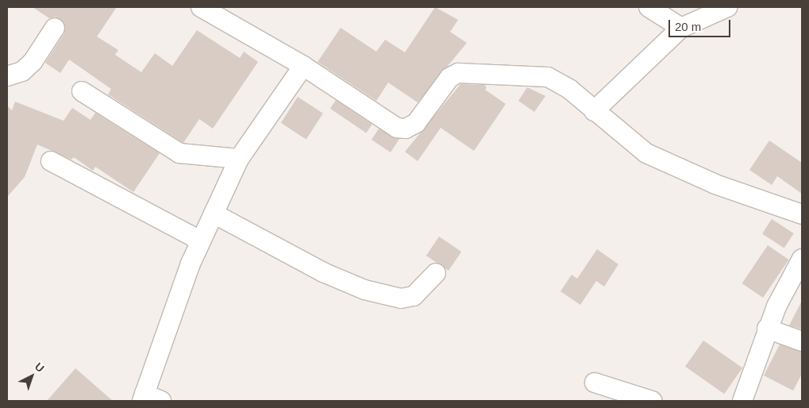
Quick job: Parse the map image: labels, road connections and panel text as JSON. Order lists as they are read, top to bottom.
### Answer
{
  "scale_bar": "20 m",
  "north": "top right"
}
